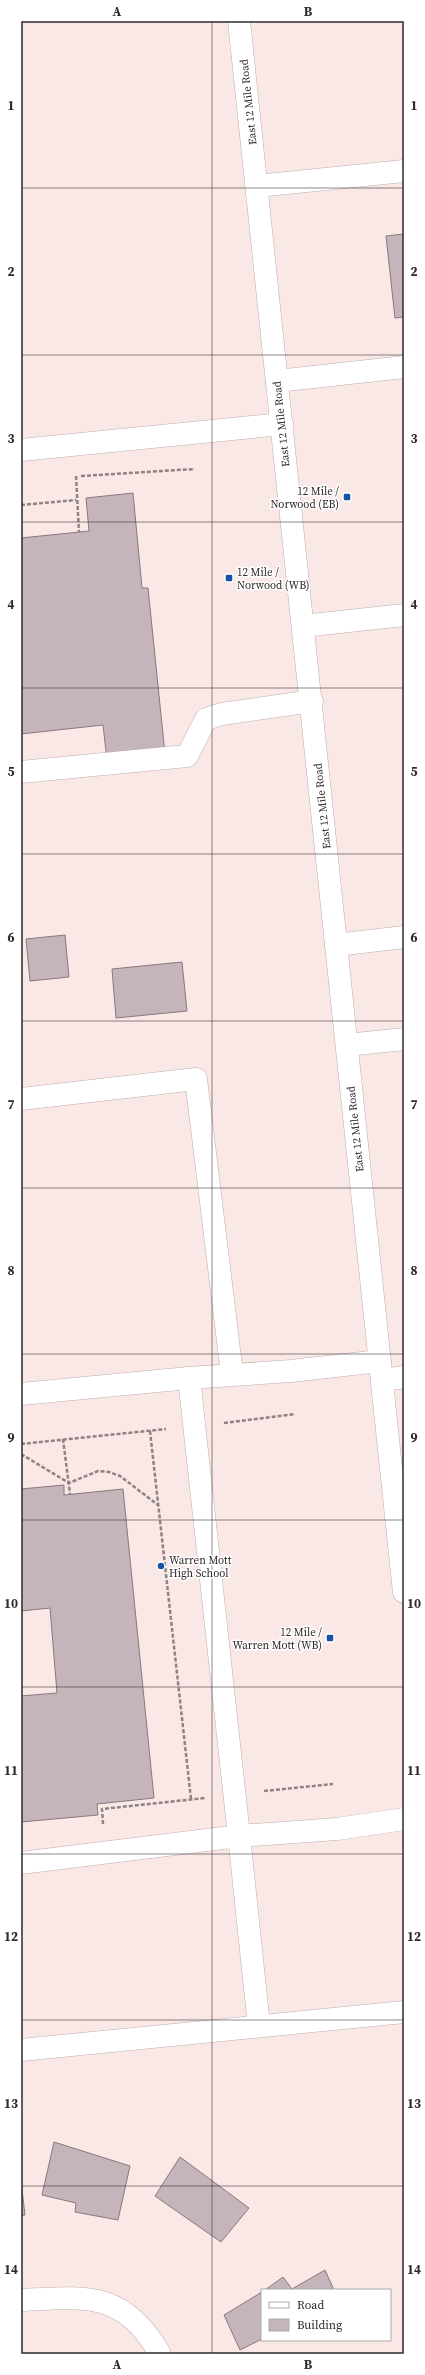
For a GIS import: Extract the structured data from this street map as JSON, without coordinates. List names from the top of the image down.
{
  "streets": {
    "main road": ["East 12 Mile Road"]
  },
  "places": {
    "transit": ["12 Mile / Norwood (EB)", "12 Mile / Norwood (WB)", "12 Mile / Warren Mott (WB)"],
    "other": ["Warren Mott High School"]
  },
  "legend": ["Road", "Building"],
  "grid": {
    "columns": ["A", "B"],
    "rows": [
      "1",
      "2",
      "3",
      "4",
      "5",
      "6",
      "7",
      "8",
      "9",
      "10",
      "11",
      "12",
      "13",
      "14"
    ]
  }
}
